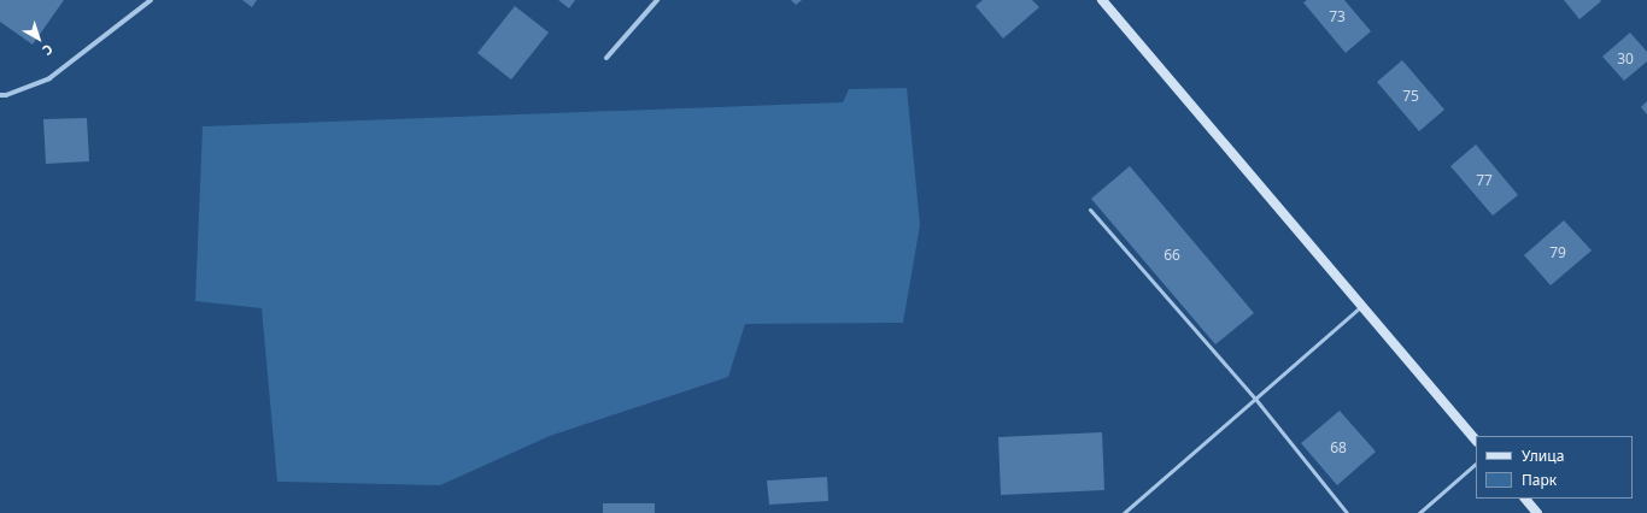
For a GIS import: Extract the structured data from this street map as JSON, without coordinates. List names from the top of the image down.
{
  "house_numbers": [
    "73",
    "30",
    "75",
    "77",
    "79",
    "66",
    "68"
  ],
  "legend": ["Улица", "Парк"],
  "north": "bottom right"
}
